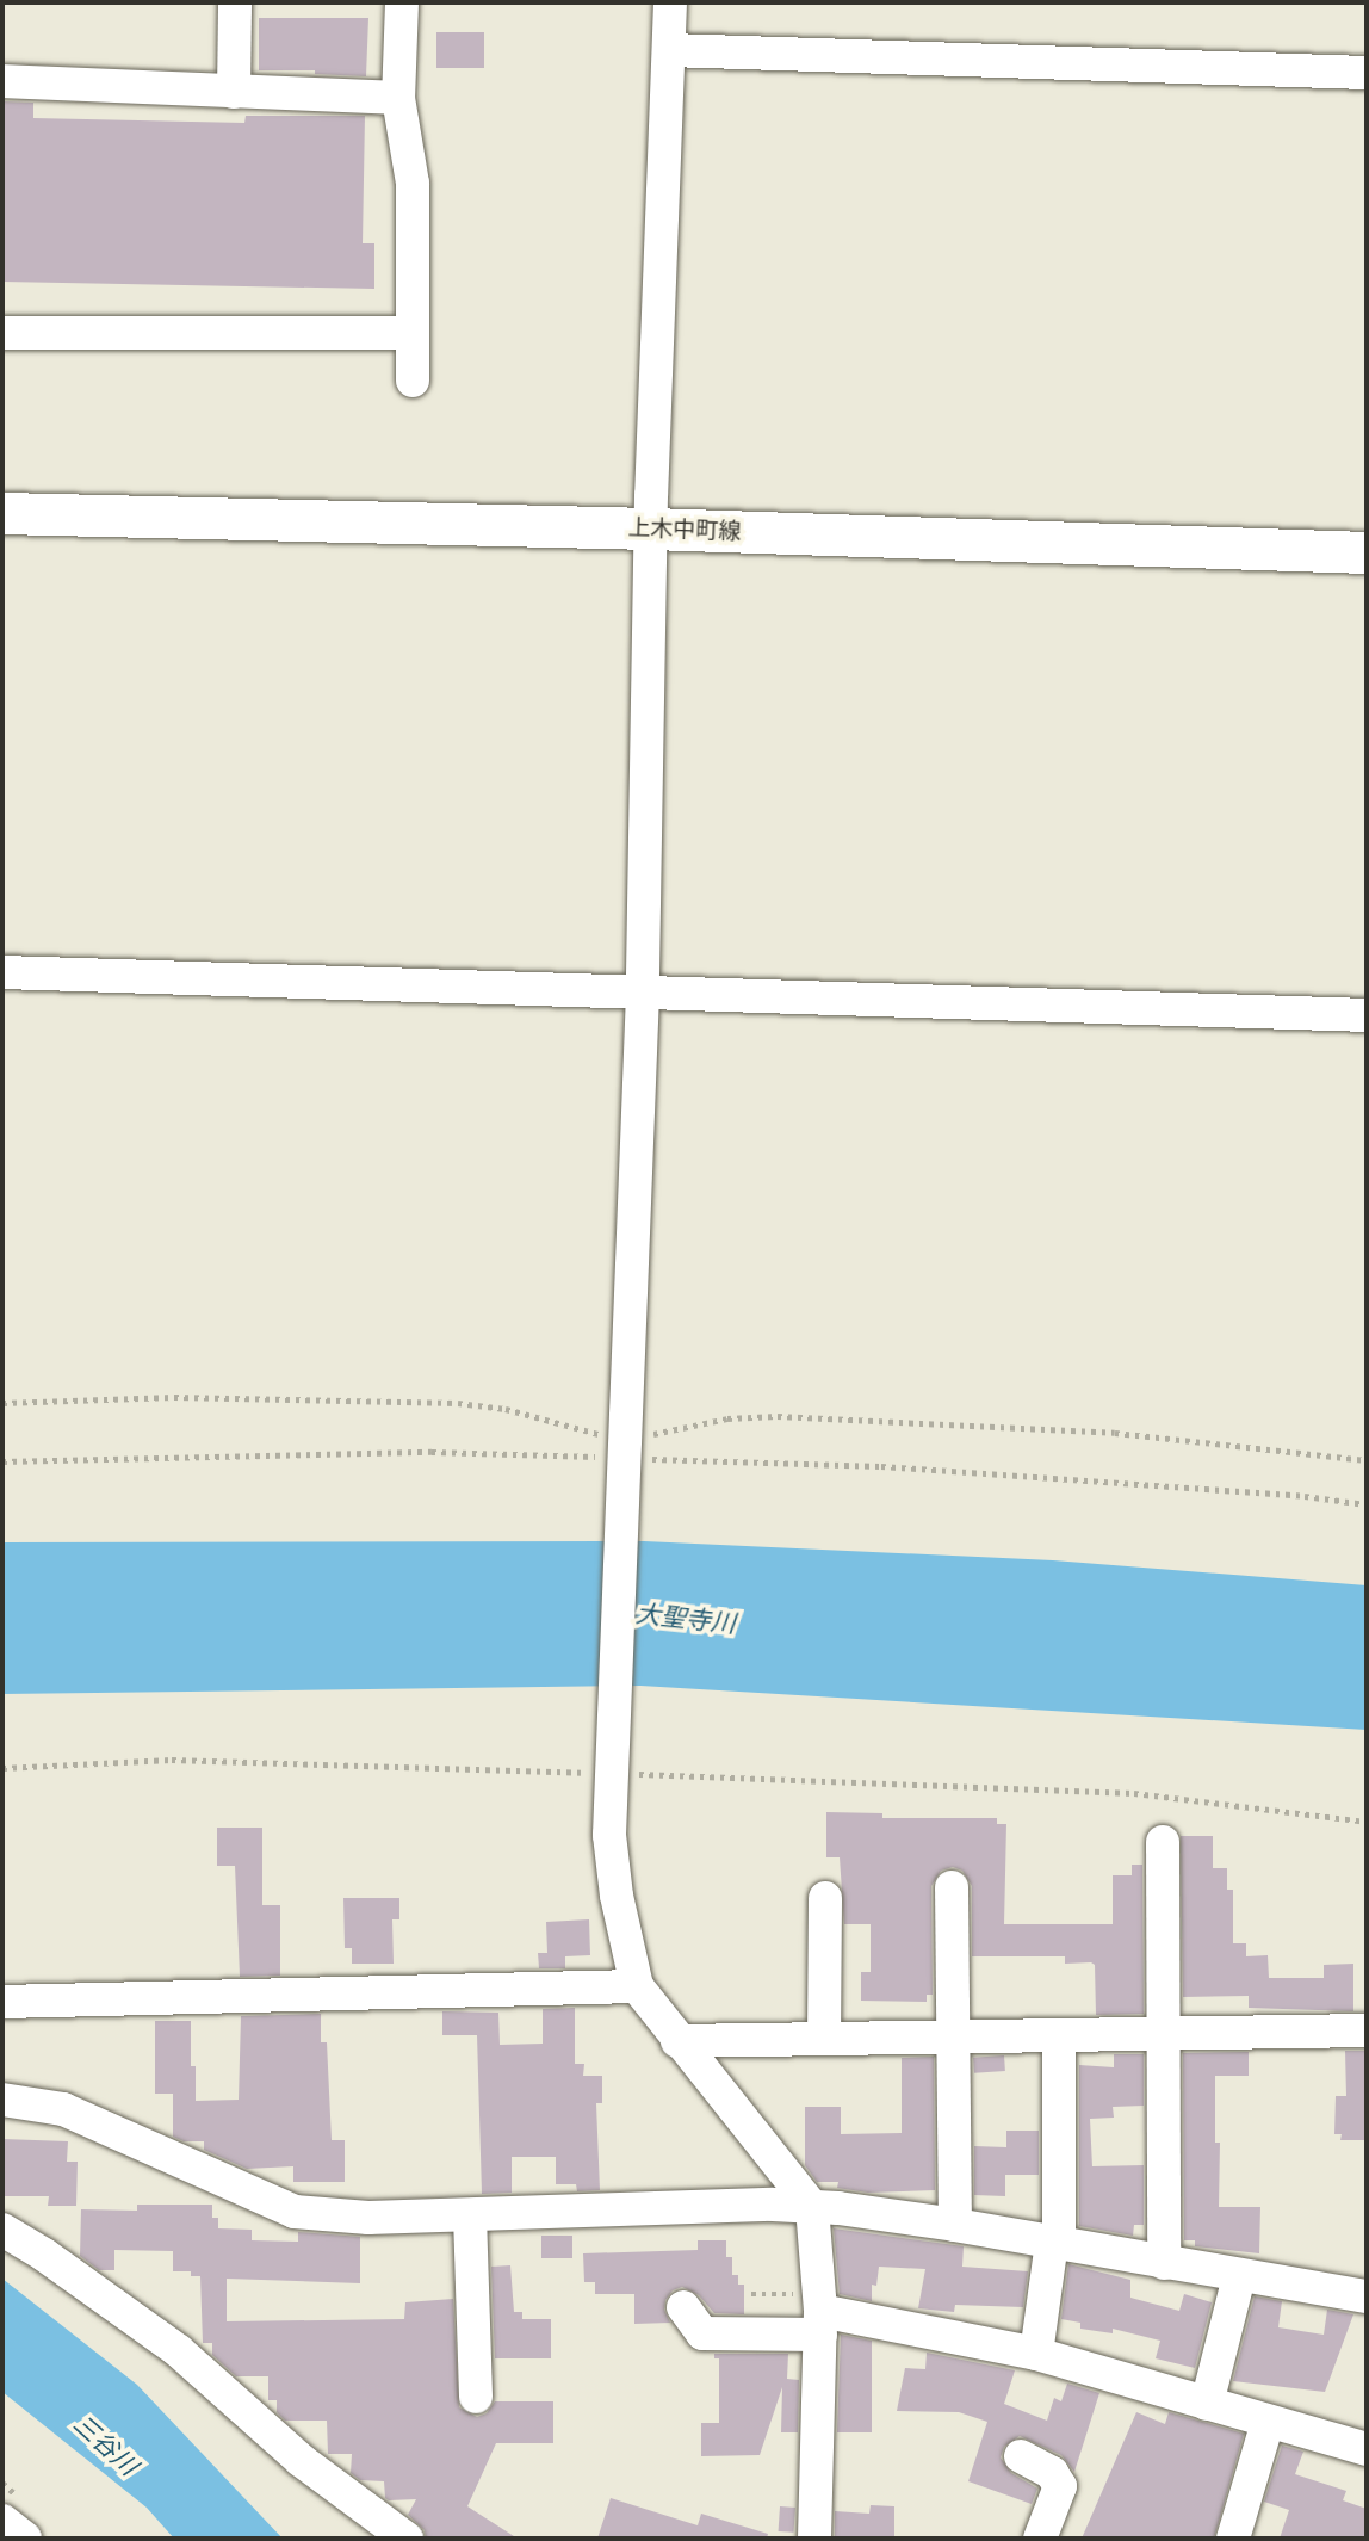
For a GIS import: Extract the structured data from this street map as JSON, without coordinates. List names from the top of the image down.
{
  "streets": {
    "main road": ["上木中町線"]
  },
  "water": ["大聖寺川", "三谷川"]
}
